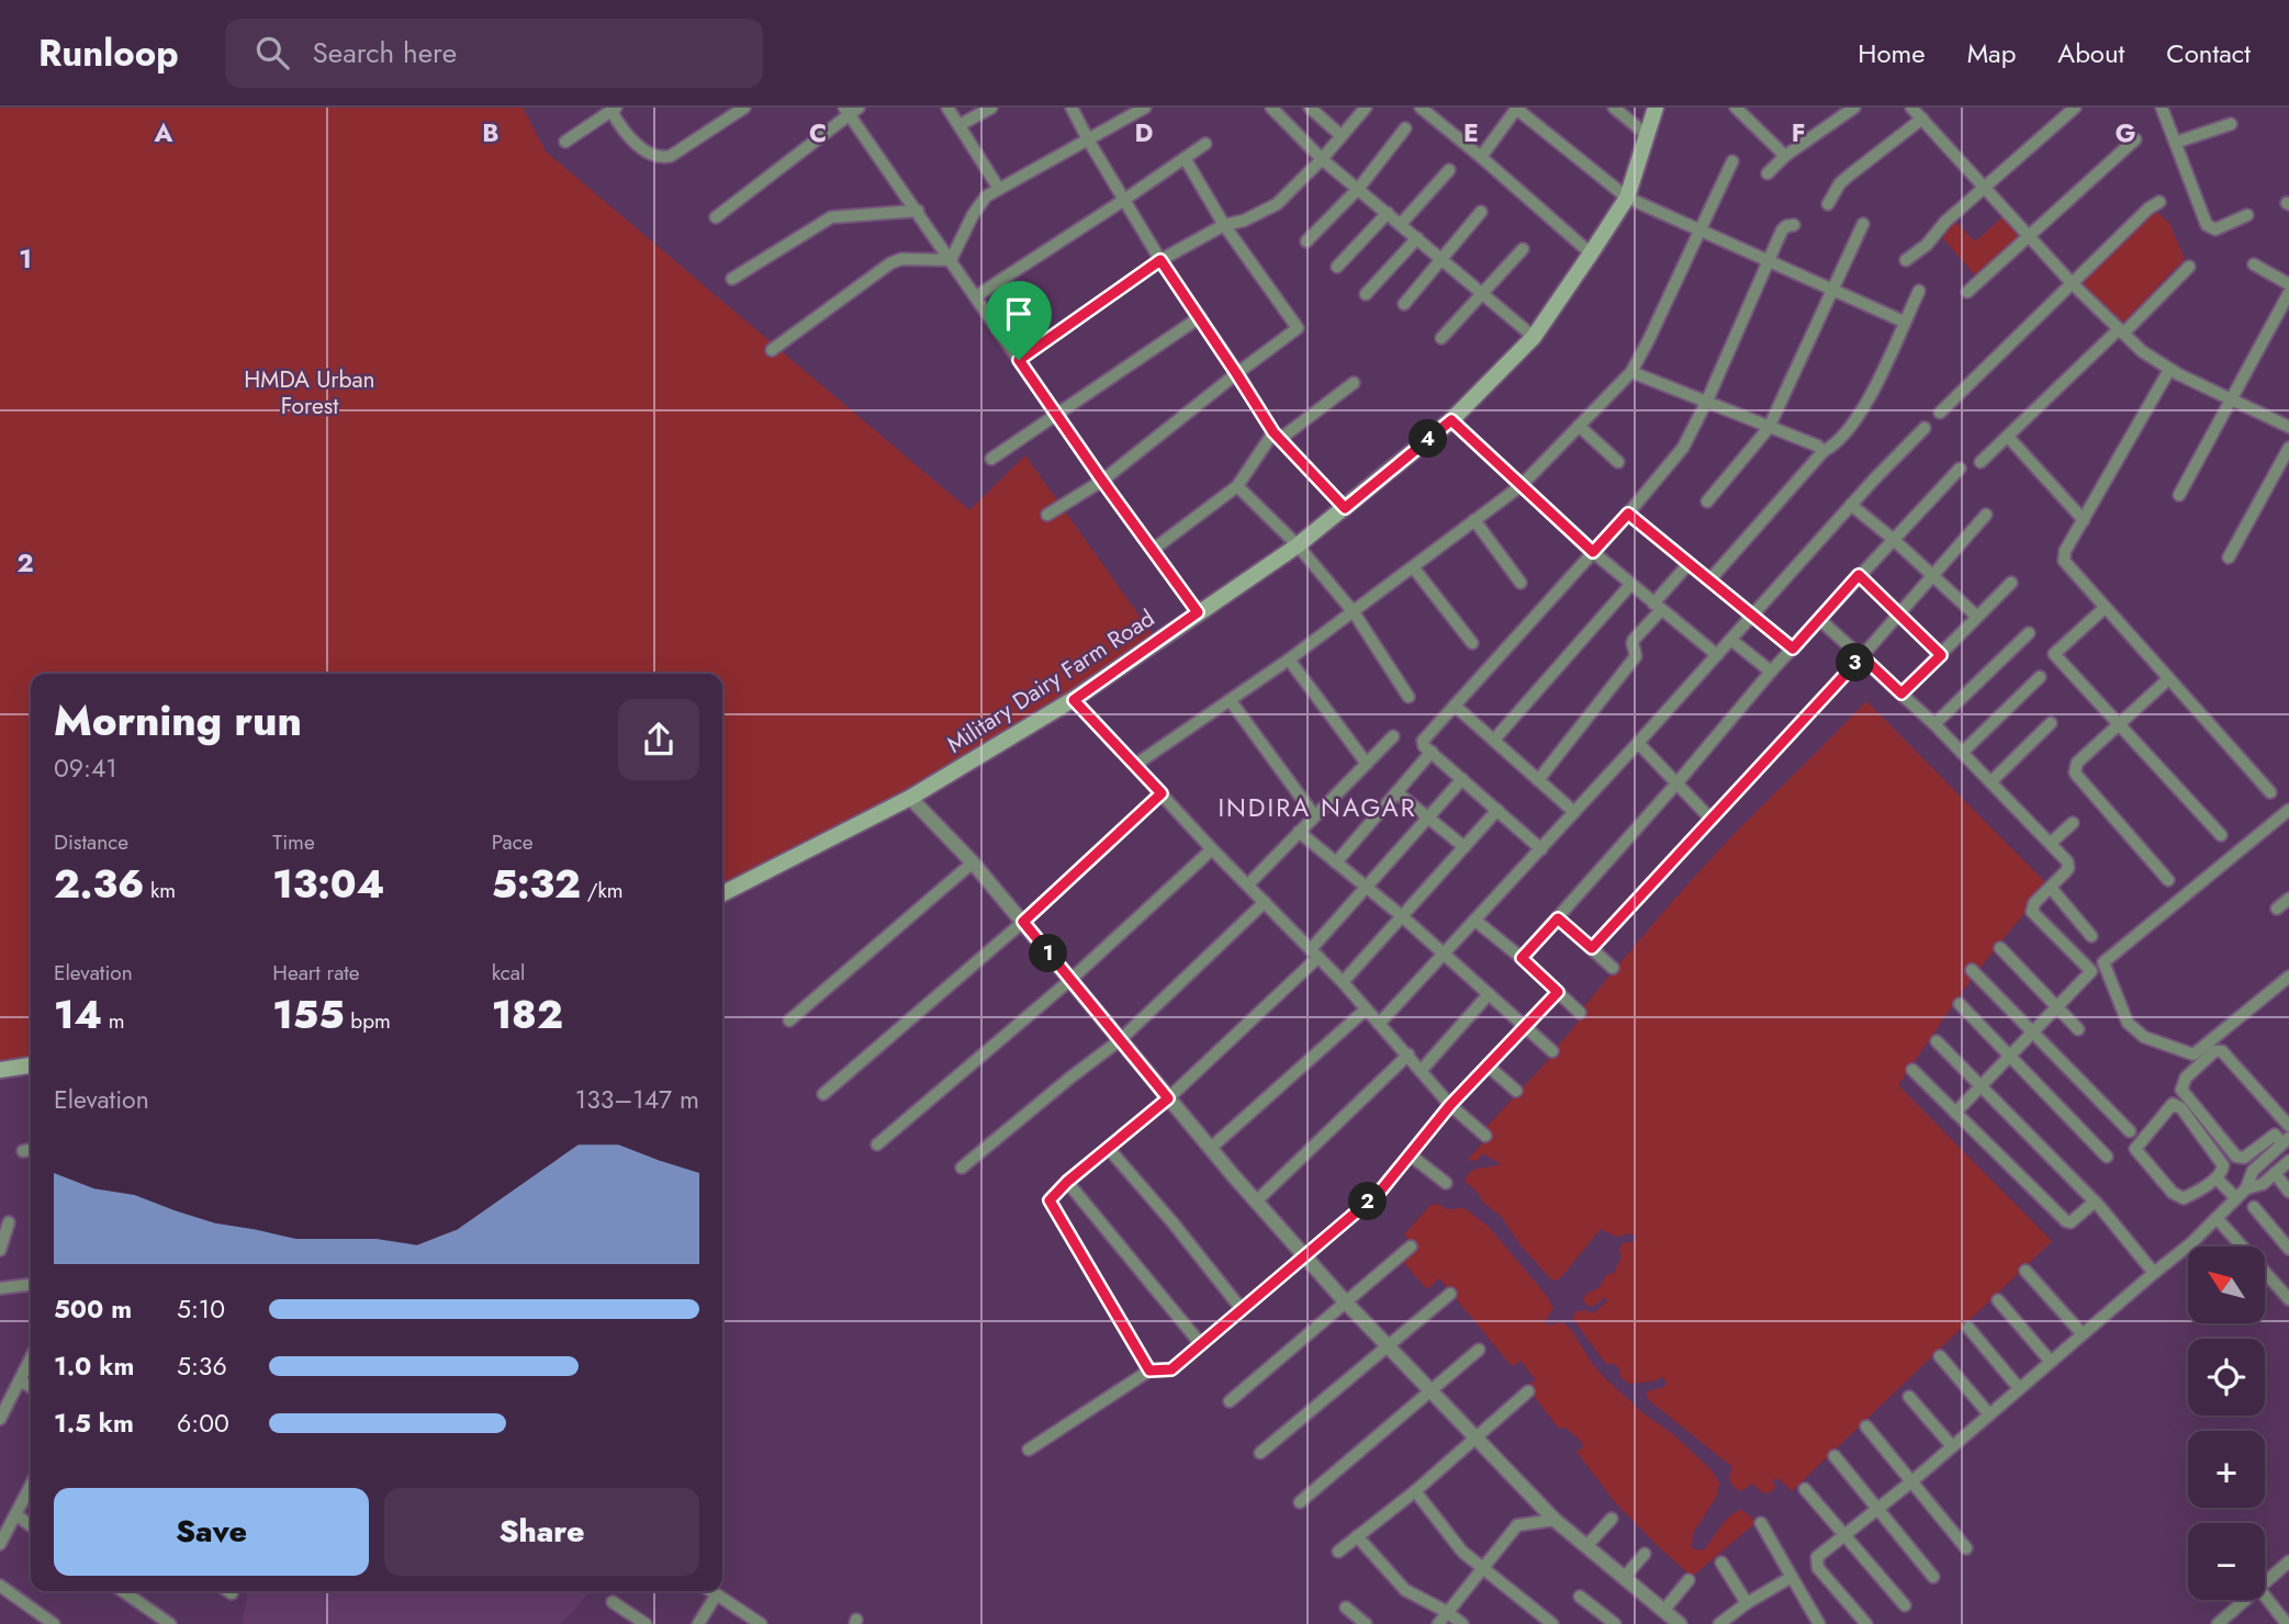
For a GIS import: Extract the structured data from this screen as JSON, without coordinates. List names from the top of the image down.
{
  "streets": {
    "main road": ["Military Dairy Farm Road"]
  },
  "districts": ["INDIRA NAGAR"],
  "parks": ["HMDA Urban Forest"],
  "north": "top left",
  "page": {
    "header": "Runloop",
    "search": "Search here",
    "nav": [
      "Home",
      "Map",
      "About",
      "Contact"
    ],
    "pins": [
      "4",
      "3",
      "1",
      "2"
    ],
    "heading": ["Morning run", "09:41"],
    "stats": [
      ["Distance", "2.36 km"],
      ["Time", "13:04"],
      ["Pace", "5:32 /km"],
      ["Elevation", "14 m"],
      ["Heart rate", "155 bpm"],
      ["kcal", "182"]
    ],
    "chart": ["Elevation", "133–147 m"],
    "map_buttons": ["+", "−"],
    "list": [
      {
        "name": "500 m",
        "note": "5:10"
      },
      {
        "name": "1.0 km",
        "note": "5:36"
      },
      {
        "name": "1.5 km",
        "note": "6:00"
      }
    ],
    "buttons": ["Save", "Share"]
  },
  "grid": {
    "columns": [
      "A",
      "B",
      "C",
      "D",
      "E",
      "F",
      "G"
    ],
    "rows": ["1", "2"]
  }
}
